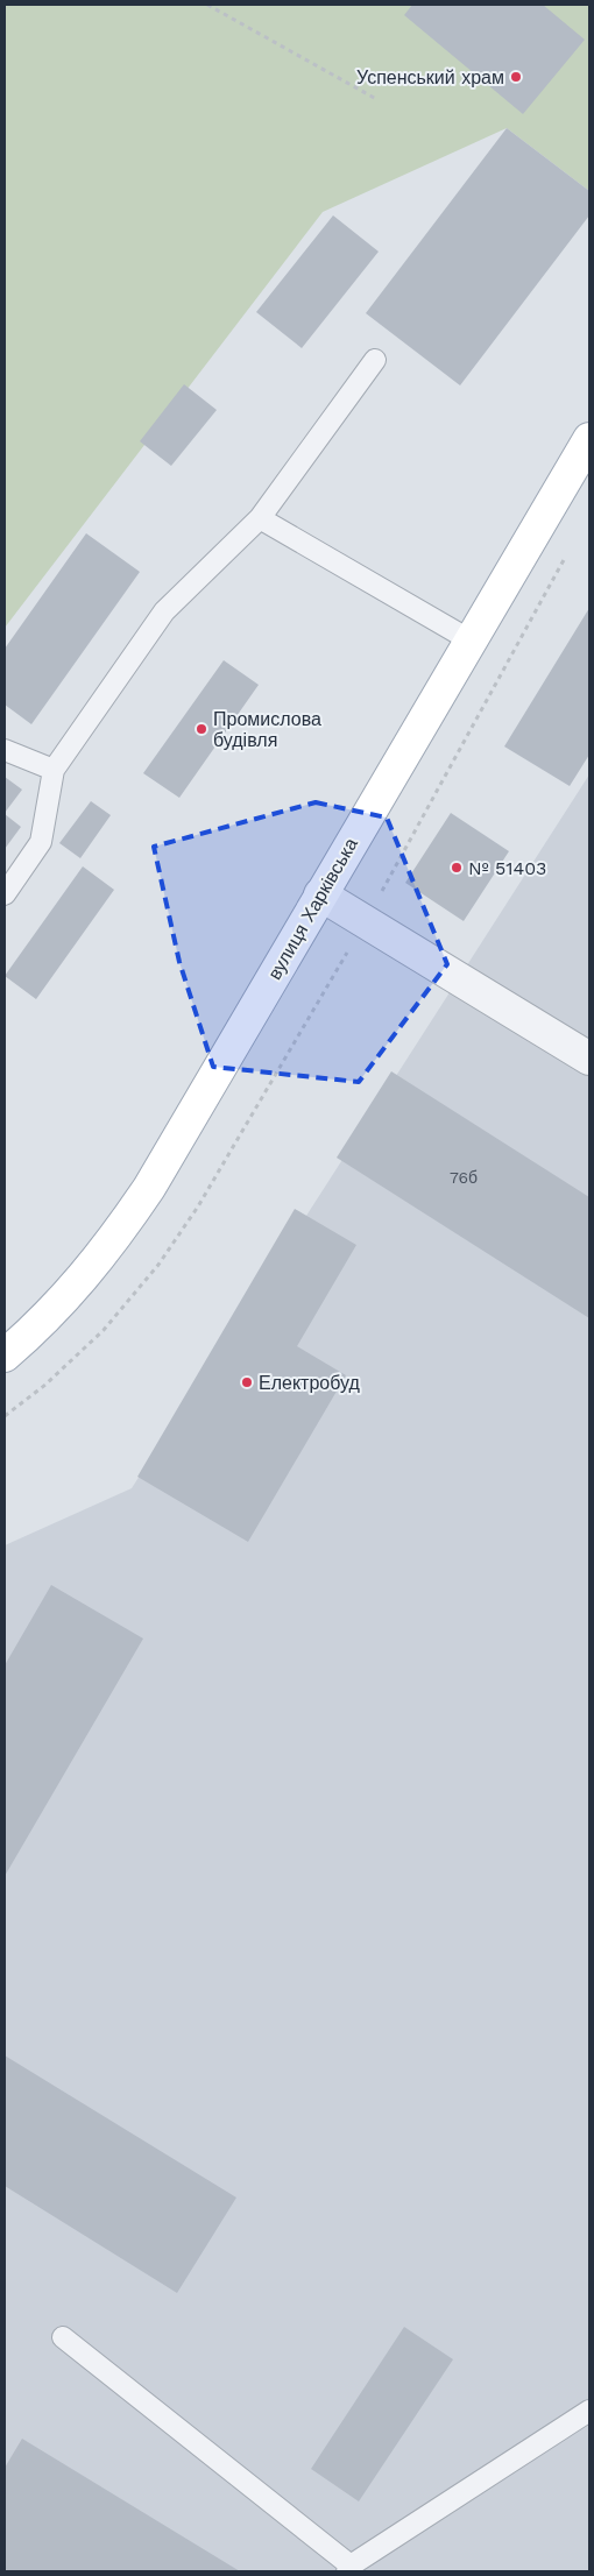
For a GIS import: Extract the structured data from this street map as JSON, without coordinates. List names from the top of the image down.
{
  "streets": {
    "main road": ["вулиця Харківська"]
  },
  "places": [
    "Успенський храм",
    "Промислова будівля",
    "№ 51403",
    "Електробуд"
  ],
  "house_numbers": ["76б"]
}
